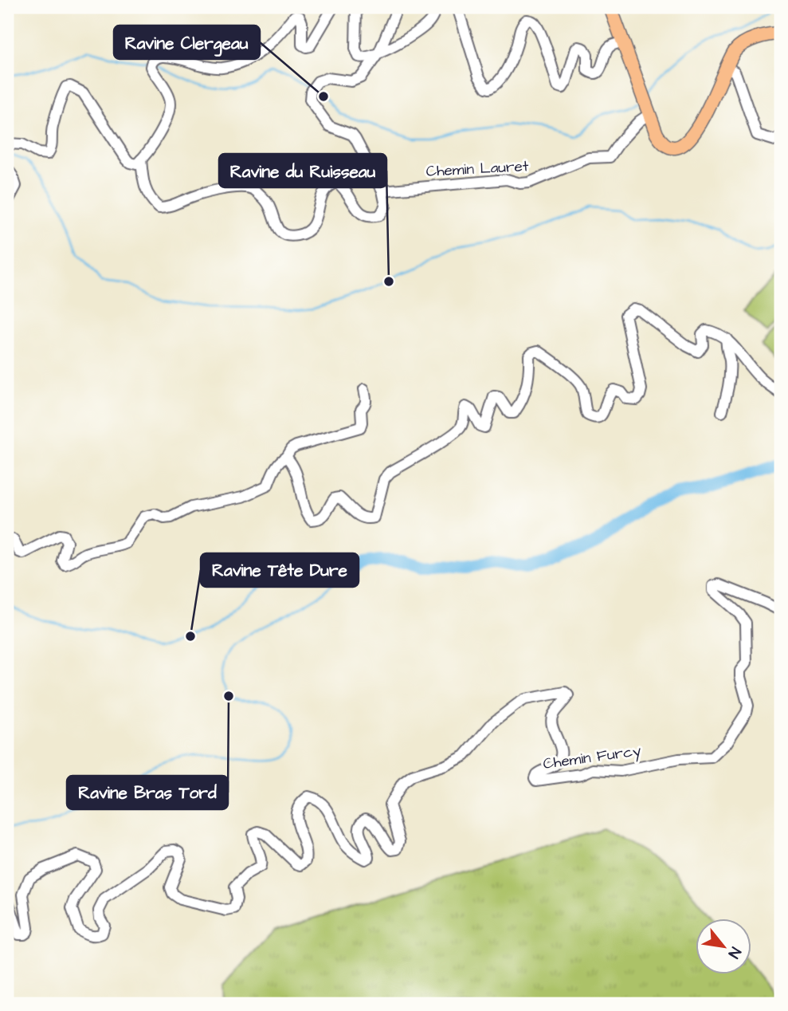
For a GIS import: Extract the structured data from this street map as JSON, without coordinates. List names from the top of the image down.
{
  "streets": {
    "street": ["Chemin Lauret", "Chemin Furcy"]
  },
  "places": [
    "Ravine Clergeau",
    "Ravine du Ruisseau",
    "Ravine Tête Dure",
    "Ravine Bras Tord"
  ],
  "north": "bottom right"
}
